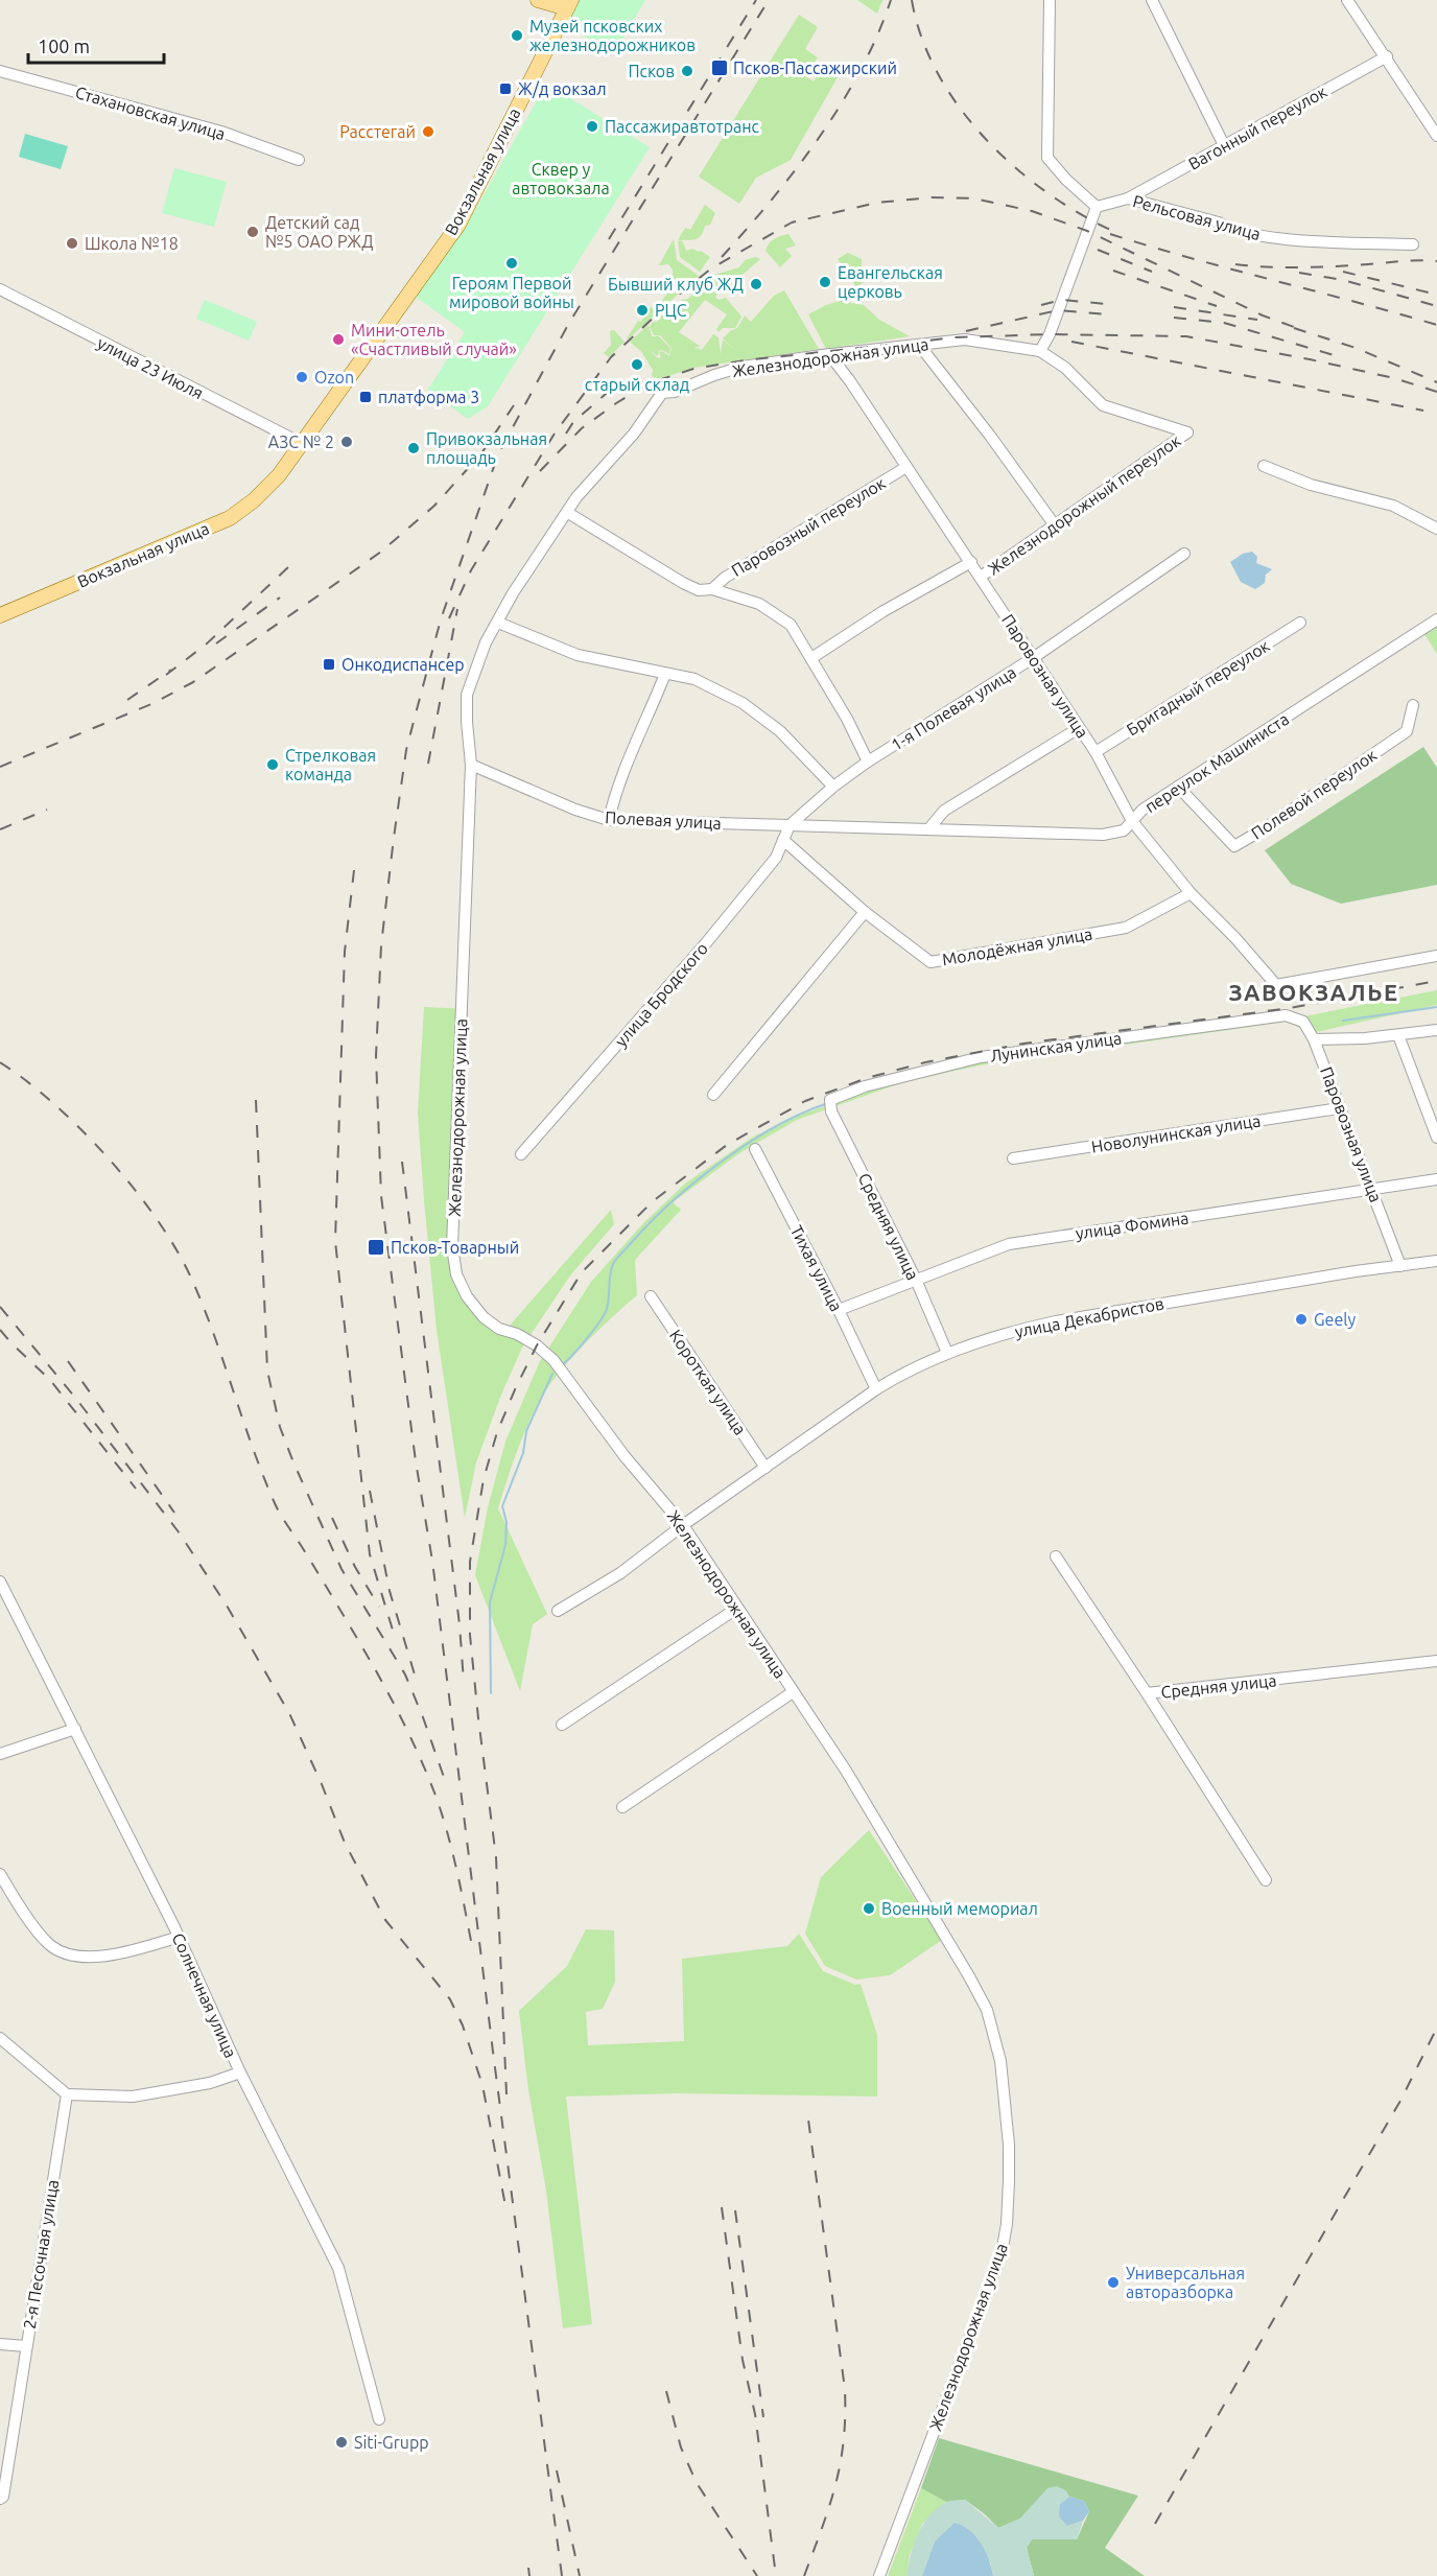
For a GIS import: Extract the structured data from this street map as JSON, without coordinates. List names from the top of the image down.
{
  "streets": {
    "main road": ["Вокзальная улица"],
    "street": [
      "Стахановская улица",
      "Вагонный переулок",
      "Рельсовая улица",
      "Железнодорожная улица",
      "улица 23 Июля",
      "Железнодорожный переулок",
      "Паровозный переулок",
      "Паровозная улица",
      "Бригадный переулок",
      "1-я Полевая улица",
      "переулок Машиниста",
      "Полевой переулок",
      "Полевая улица",
      "Молодёжная улица",
      "улица Бродского",
      "Лунинская улица",
      "Новолунинская улица",
      "улица Фомина",
      "Средняя улица",
      "Тихая улица",
      "улица Декабристов",
      "Короткая улица",
      "Солнечная улица",
      "2-я Песочная улица"
    ]
  },
  "crossings": [
    ["Вагонный переулок", "Рельсовая улица"],
    ["Вокзальная улица", "улица 23 Июля"],
    ["Железнодорожная улица", "Железнодорожный переулок"],
    ["Железнодорожная улица", "Паровозная улица"],
    ["Железнодорожная улица", "Полевая улица"],
    ["Железнодорожная улица", "улица Декабристов"],
    ["Железнодорожный переулок", "Паровозная улица"],
    ["Паровозный переулок", "Паровозная улица"],
    ["Паровозная улица", "Бригадный переулок"],
    ["Паровозная улица", "1-я Полевая улица"],
    ["Паровозная улица", "переулок Машиниста"],
    ["Паровозная улица", "Молодёжная улица"],
    ["Паровозная улица", "Лунинская улица"],
    ["Паровозная улица", "Новолунинская улица"],
    ["Паровозная улица", "улица Фомина"],
    ["Паровозная улица", "улица Декабристов"],
    ["1-я Полевая улица", "переулок Машиниста"],
    ["1-я Полевая улица", "Полевая улица"],
    ["1-я Полевая улица", "улица Бродского"],
    ["переулок Машиниста", "Полевой переулок"],
    ["переулок Машиниста", "Полевая улица"],
    ["переулок Машиниста", "улица Бродского"],
    ["Полевая улица", "улица Бродского"],
    ["Молодёжная улица", "улица Бродского"],
    ["Лунинская улица", "Средняя улица"],
    ["улица Фомина", "Средняя улица"],
    ["улица Фомина", "Тихая улица"],
    ["Средняя улица", "улица Декабристов"],
    ["Тихая улица", "улица Декабристов"],
    ["улица Декабристов", "Короткая улица"]
  ],
  "districts": ["ЗАВОКЗАЛЬЕ"],
  "parks": ["Сквер у автовокзала"],
  "places": {
    "other": [
      "Музей псковских железнодорожников",
      "Псков",
      "Пассажиравтотранс",
      "Расстегай",
      "Детский сад №5 ОАО РЖД",
      "Школа №18",
      "Героям Первой мировой войны",
      "Евангельская церковь",
      "Бывший клуб ЖД",
      "РЦС",
      "Мини-отель «Счастливый случай»",
      "старый склад",
      "Ozon",
      "АЗС № 2",
      "Привокзальная площадь",
      "Стрелковая команда",
      "Geely",
      "Военный мемориал",
      "Универсальная авторазборка",
      "Siti-Grupp"
    ],
    "transit": [
      "Псков-Пассажирский",
      "Ж/д вокзал",
      "платформа 3",
      "Онкодиспансер",
      "Псков-Товарный"
    ]
  },
  "scale_bar": "100 m"
}
